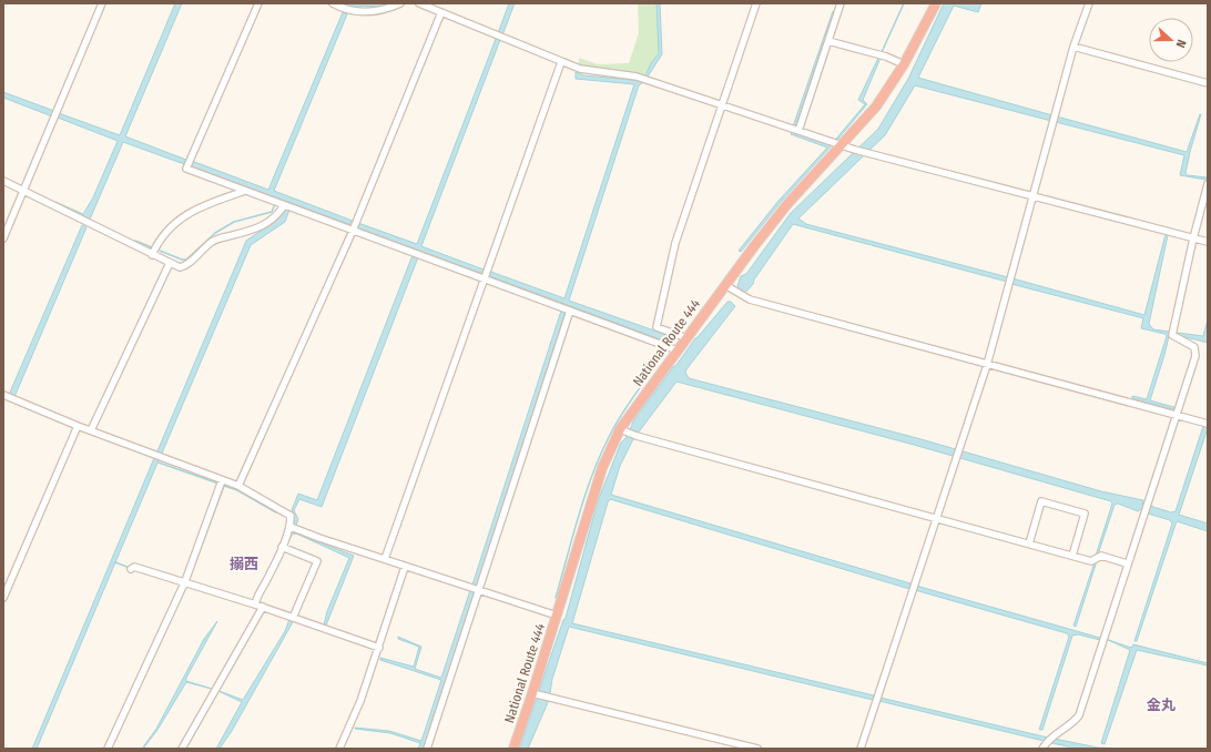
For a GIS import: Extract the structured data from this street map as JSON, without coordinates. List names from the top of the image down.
{
  "streets": {
    "highway": ["National Route 444"]
  },
  "districts": ["搦西", "金丸"],
  "north": "right"
}
